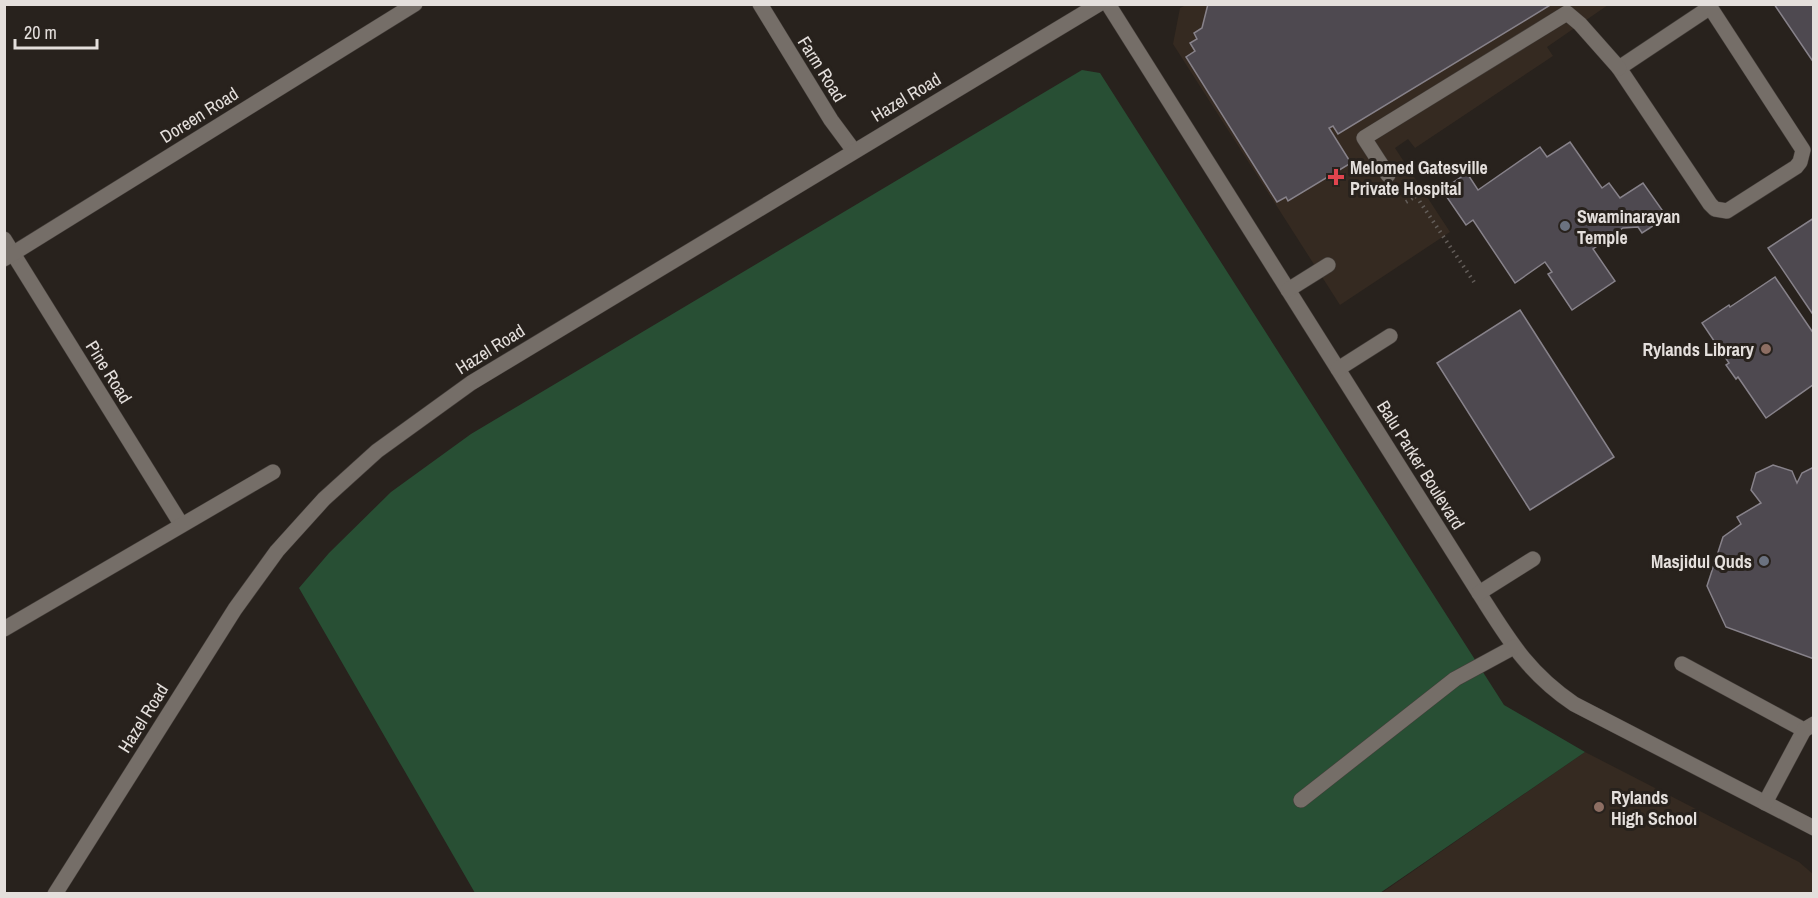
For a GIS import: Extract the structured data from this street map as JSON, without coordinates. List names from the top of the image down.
{
  "streets": {
    "street": [
      "Farm Road",
      "Hazel Road",
      "Doreen Road",
      "Pine Road",
      "Balu Parker Boulevard"
    ]
  },
  "crossings": [
    ["Farm Road", "Hazel Road"],
    ["Doreen Road", "Pine Road"]
  ],
  "places": {
    "health": ["Melomed Gatesville Private Hospital"],
    "other": [
      "Swaminarayan Temple",
      "Rylands Library",
      "Masjidul Quds",
      "Rylands High School"
    ]
  },
  "scale_bar": "20 m"
}
